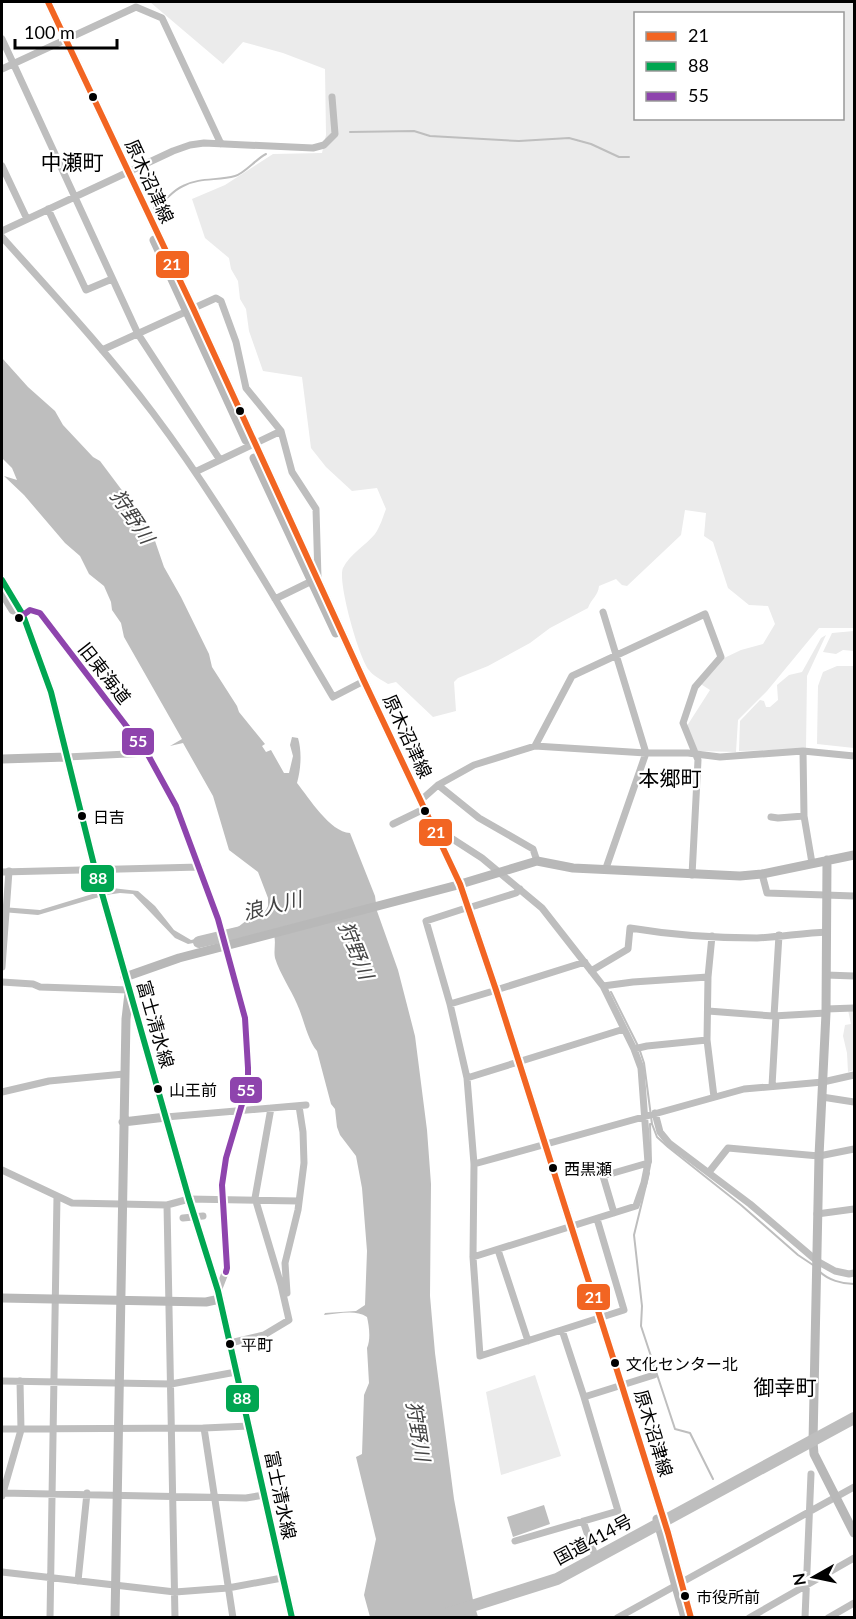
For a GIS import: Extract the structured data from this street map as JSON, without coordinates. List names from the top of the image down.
{
  "streets": {
    "highway": ["国道414号"],
    "main road": ["原木沼津線", "富士清水線"],
    "street": ["旧東海道"]
  },
  "crossings": [
    ["原木沼津線", "国道414号"],
    ["旧東海道", "富士清水線"]
  ],
  "districts": ["中瀬町", "本郷町", "御幸町"],
  "water": ["狩野川", "浪人川"],
  "places": [
    "日吉",
    "山王前",
    "西黒瀬",
    "平町",
    "文化センター北",
    "市役所前"
  ],
  "lines": ["transit line 21", "transit line 88", "transit line 55"],
  "legend": ["21", "88", "55"],
  "scale_bar": "100 m",
  "north": "left"
}
